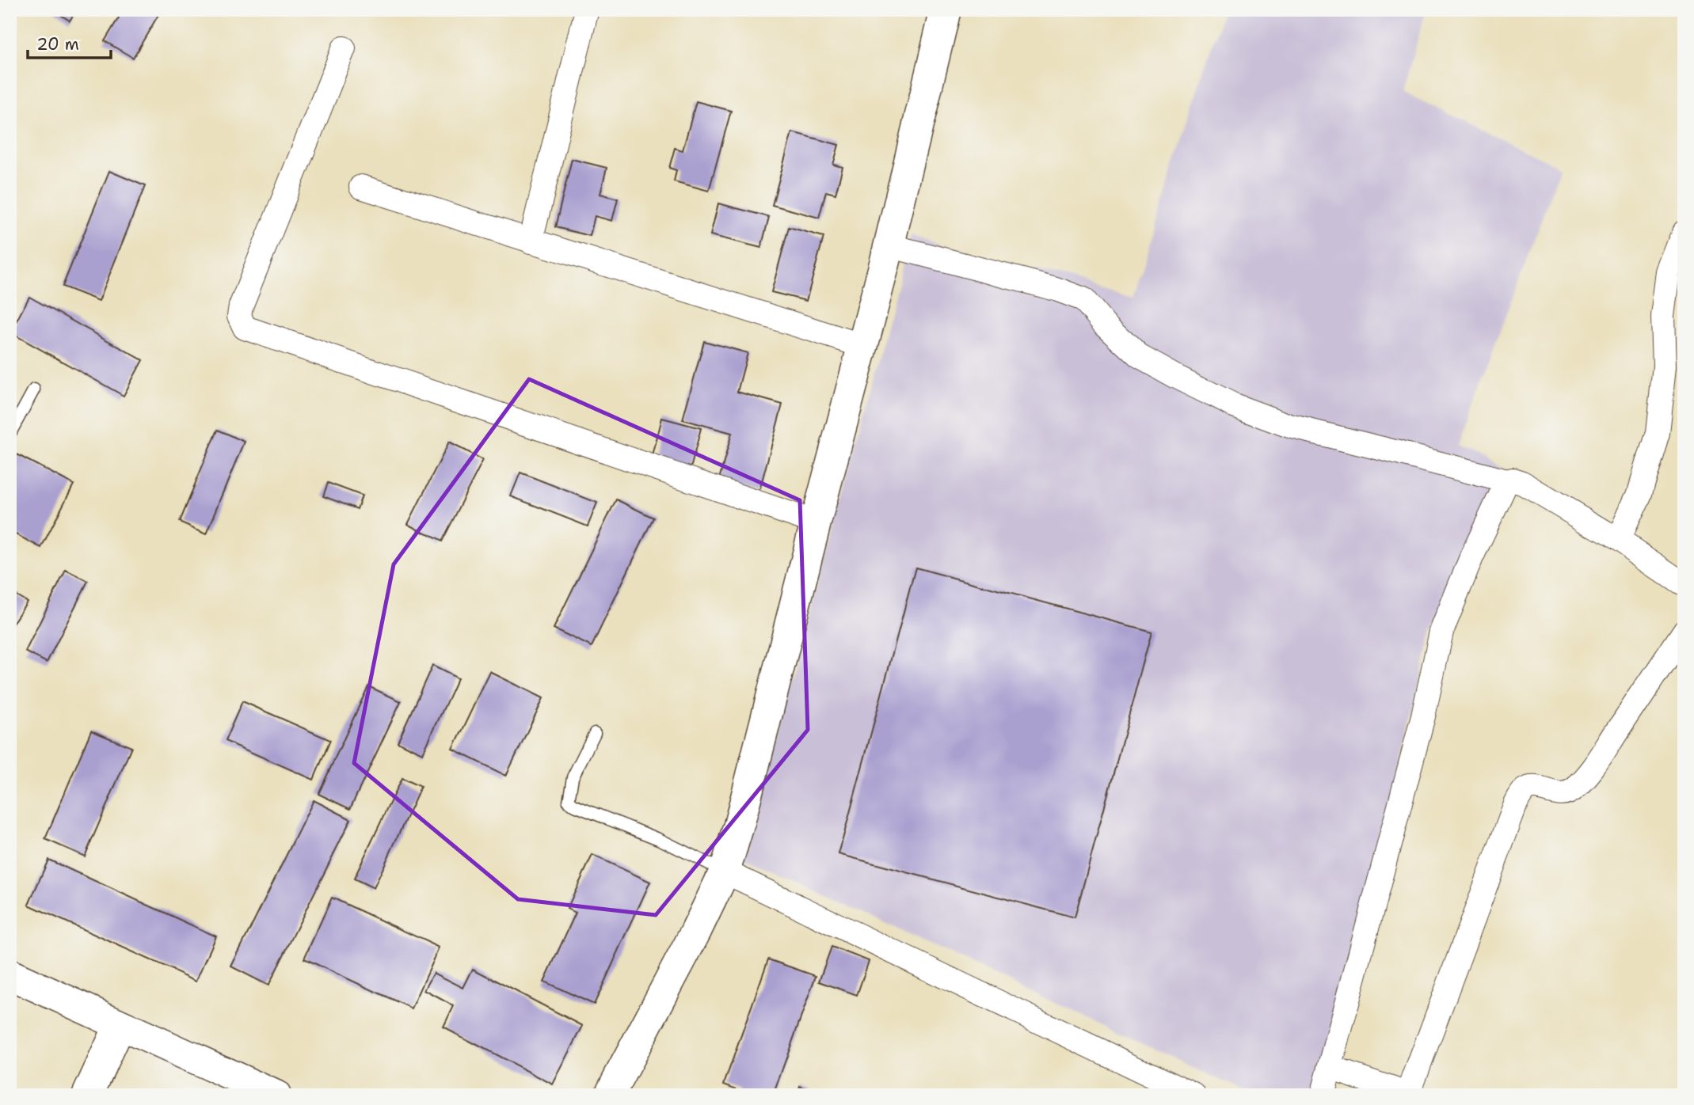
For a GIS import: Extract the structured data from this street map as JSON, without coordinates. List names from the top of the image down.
{
  "scale_bar": "20 m"
}
